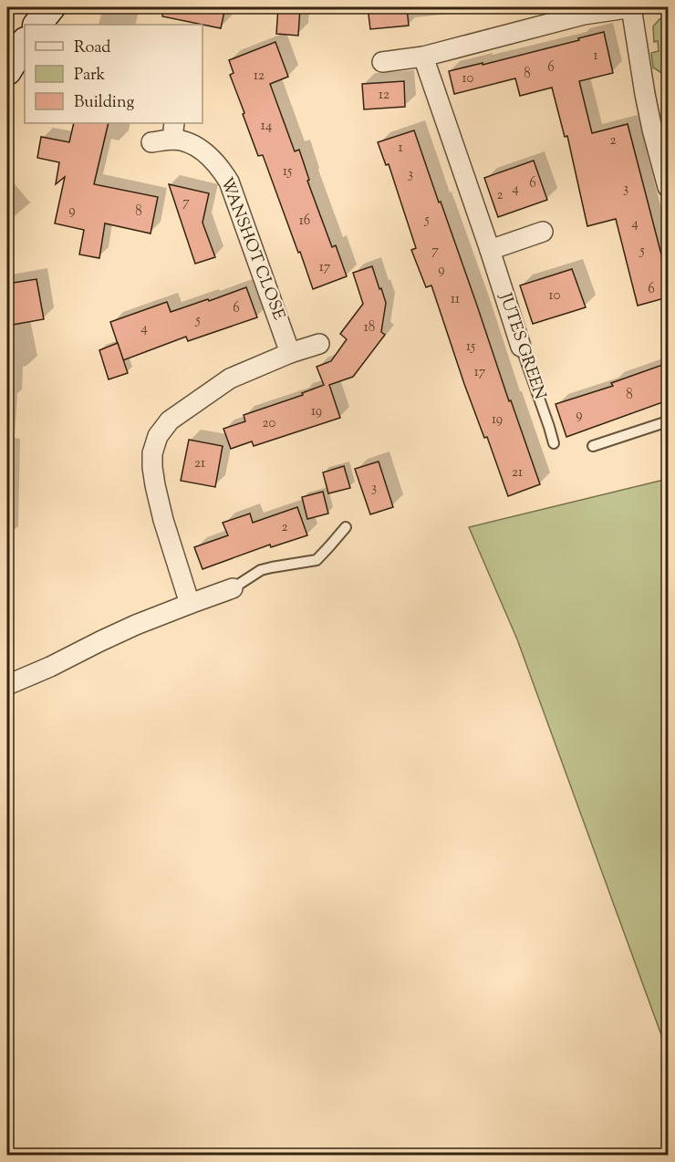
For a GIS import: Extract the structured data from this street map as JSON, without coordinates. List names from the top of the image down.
{
  "streets": {
    "street": ["WANSHOT CLOSE", "JUTES GREEN"]
  },
  "house_numbers": [
    "1",
    "6",
    "8",
    "12",
    "10",
    "12",
    "14",
    "2",
    "1",
    "15",
    "3",
    "6",
    "4",
    "3",
    "2",
    "7",
    "9",
    "8",
    "5",
    "16",
    "4",
    "7",
    "5",
    "17",
    "9",
    "6",
    "10",
    "11",
    "6",
    "5",
    "18",
    "4",
    "15",
    "17",
    "8",
    "19",
    "9",
    "19",
    "20",
    "21",
    "21",
    "3",
    "2"
  ],
  "legend": ["Road", "Park", "Building"]
}
